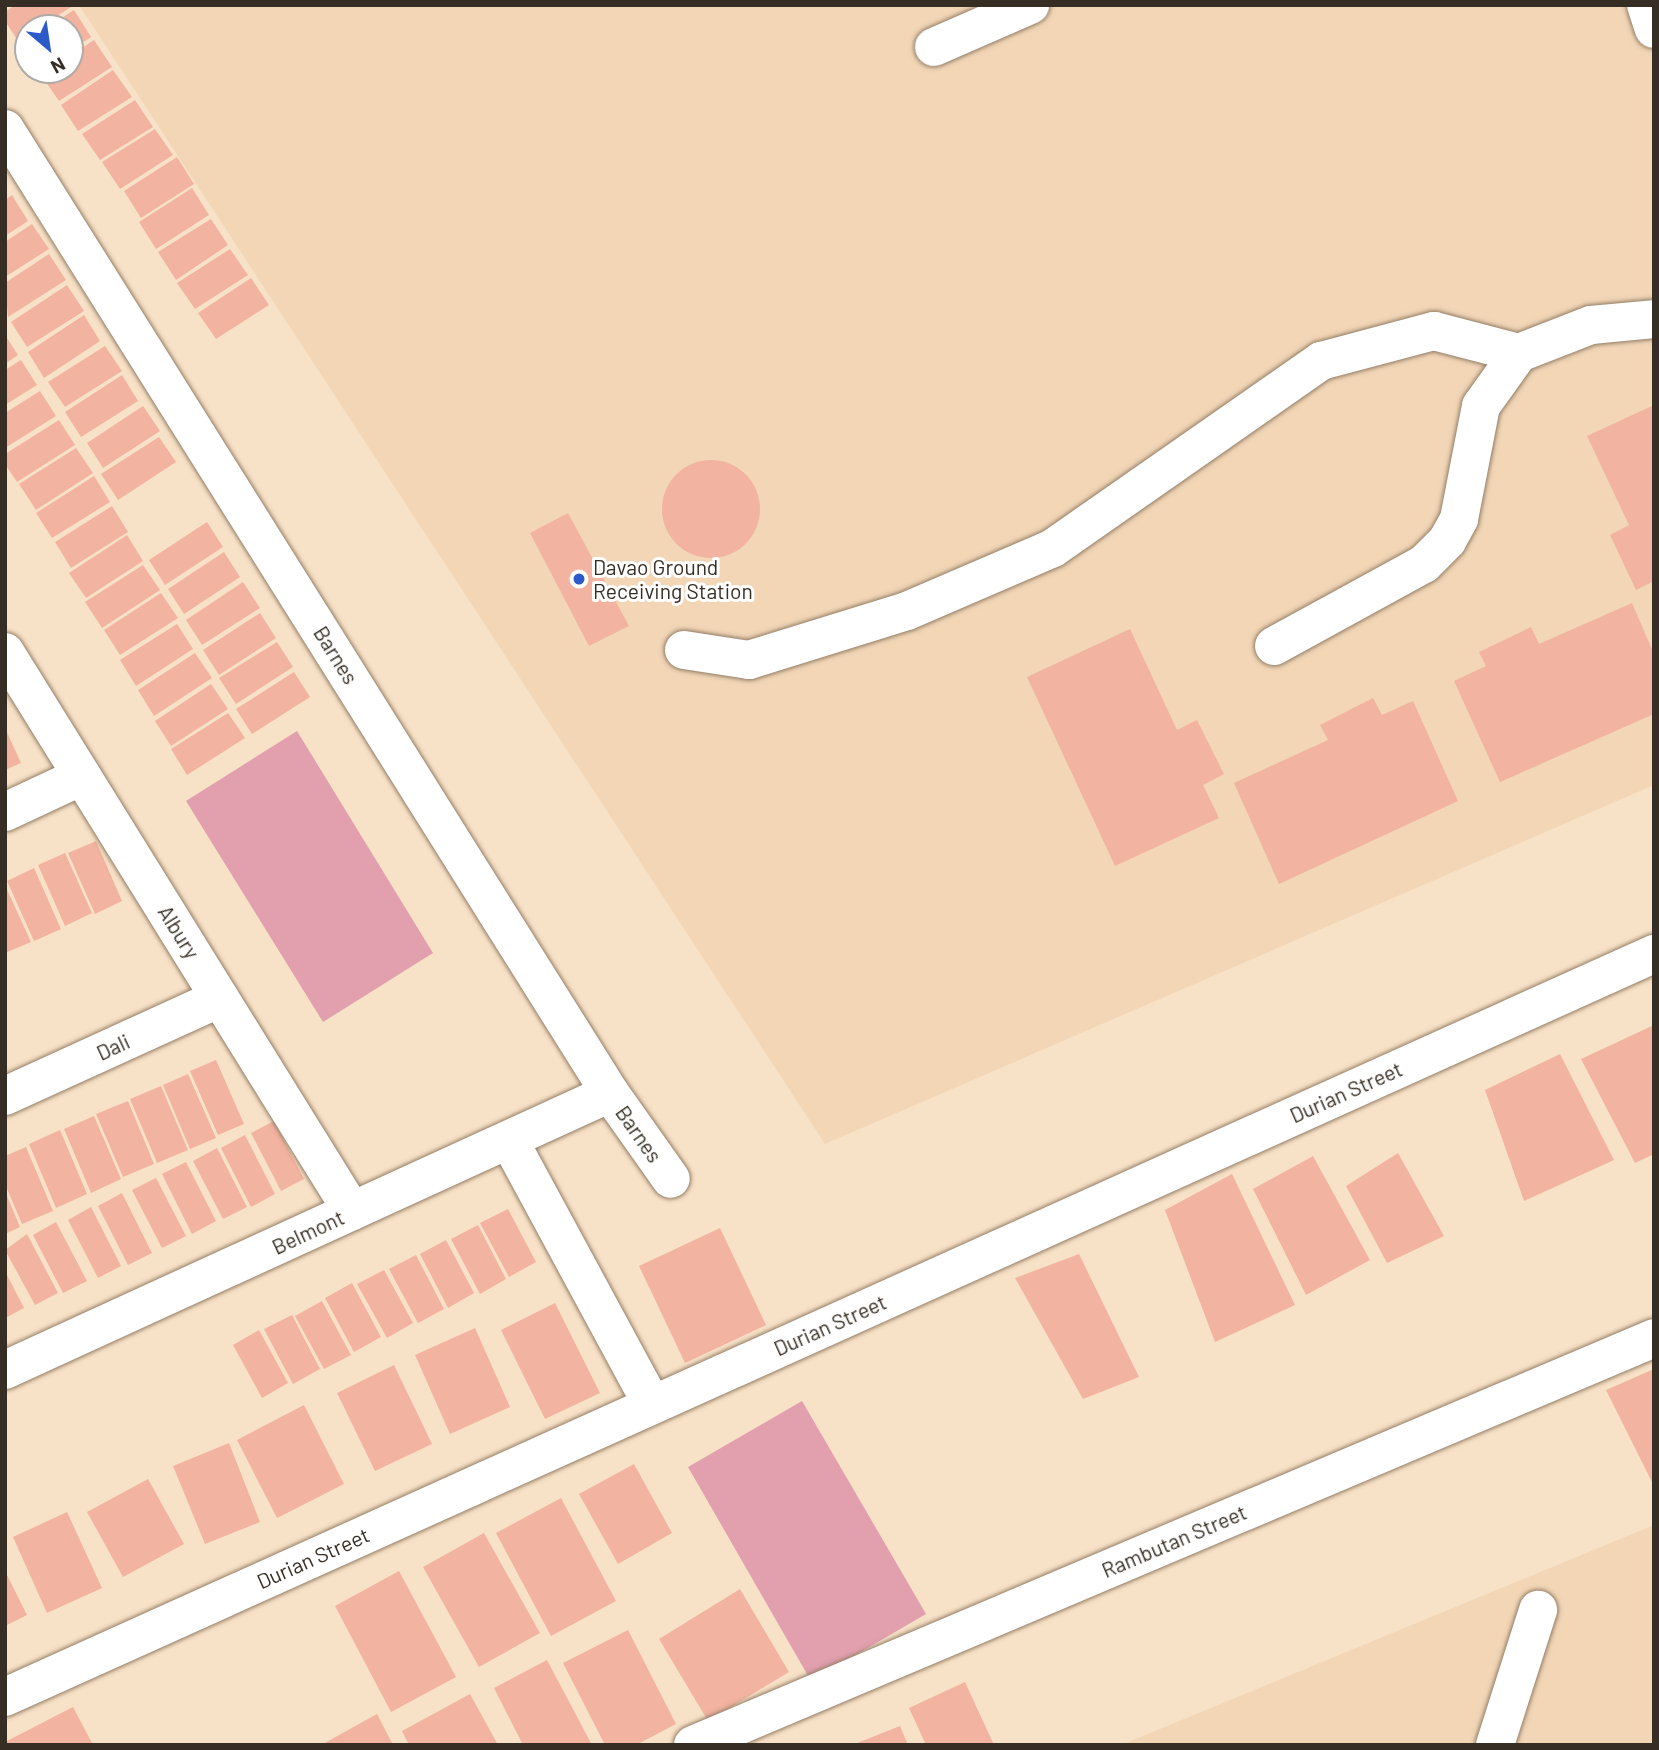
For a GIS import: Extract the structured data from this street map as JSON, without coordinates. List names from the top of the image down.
{
  "streets": {
    "street": [
      "Barnes",
      "Albury",
      "Dali",
      "Durian Street",
      "Belmont",
      "Rambutan Street"
    ]
  },
  "crossings": [
    ["Barnes", "Belmont"],
    ["Albury", "Dali"],
    ["Albury", "Belmont"]
  ],
  "places": ["Davao Ground Receiving Station"],
  "north": "bottom right"
}
